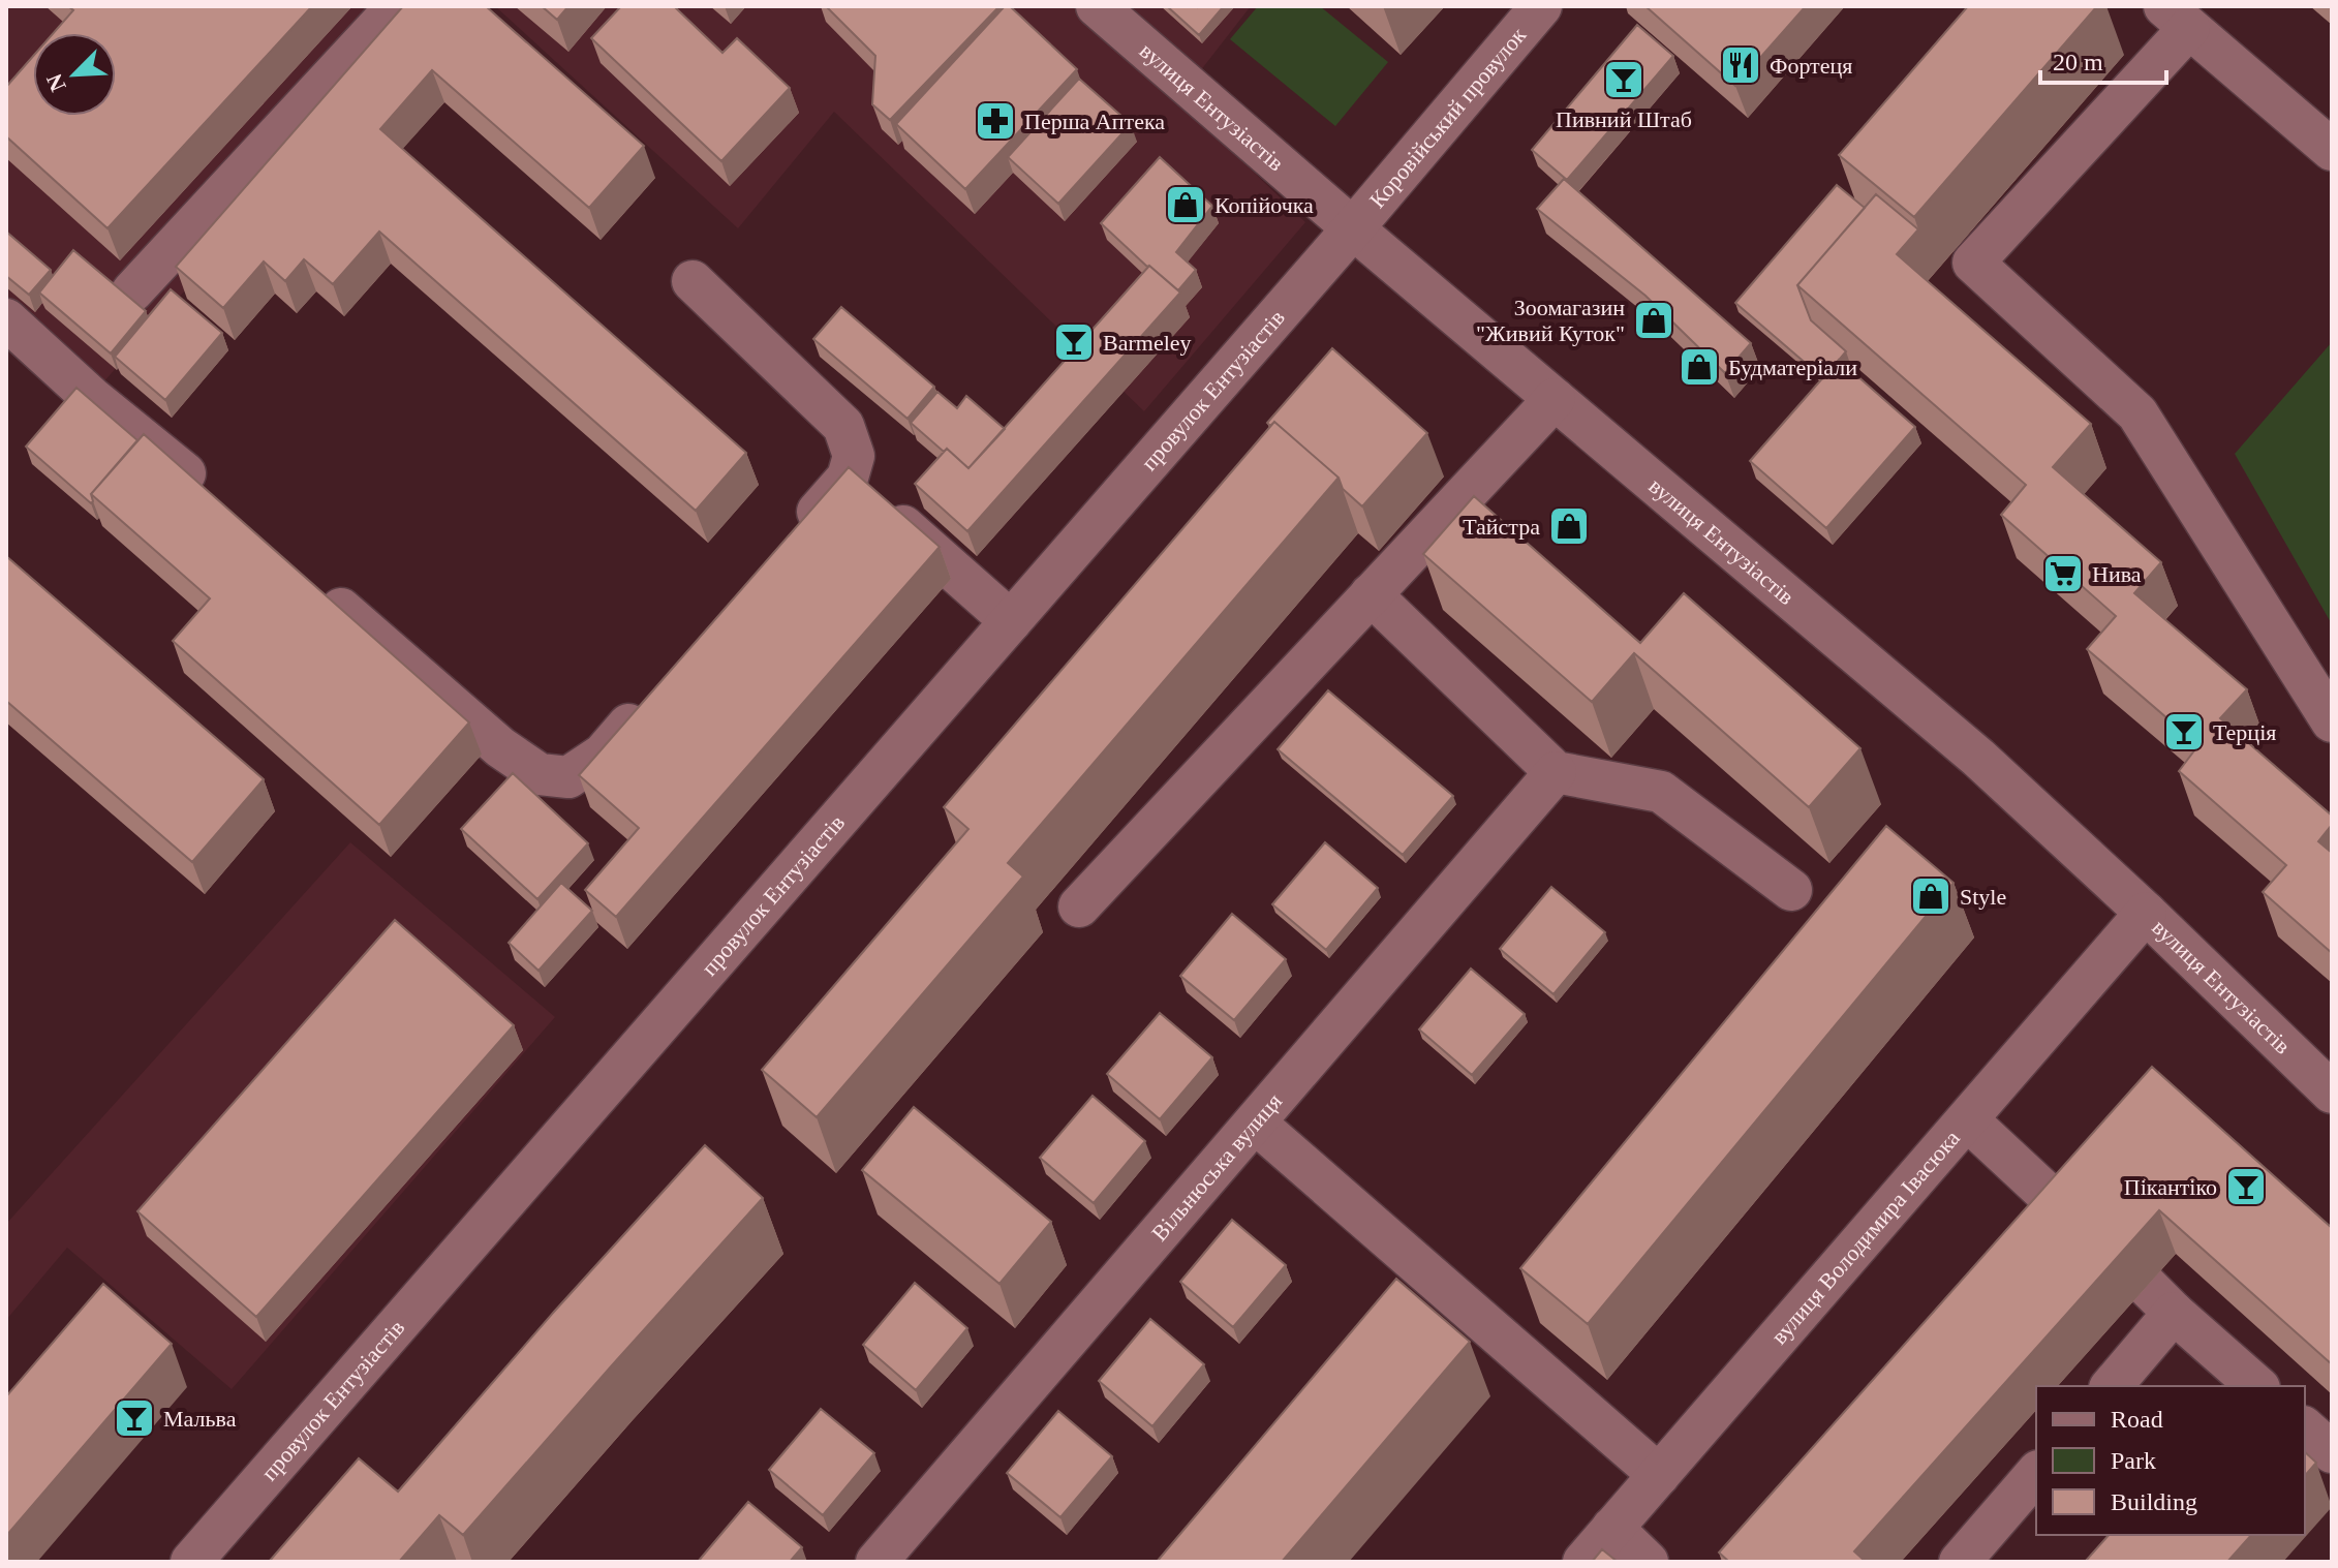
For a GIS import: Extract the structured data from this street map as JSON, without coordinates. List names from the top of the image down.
{
  "streets": {
    "street": [
      "вулиця Ентузіастів",
      "Коровійський провулок",
      "провулок Ентузіастів",
      "Вільнюська вулиця",
      "вулиця Володимира Івасюка"
    ]
  },
  "crossings": [
    ["вулиця Ентузіастів", "Коровійський провулок"],
    ["вулиця Ентузіастів", "провулок Ентузіастів"],
    ["вулиця Ентузіастів", "вулиця Володимира Івасюка"],
    ["Коровійський провулок", "провулок Ентузіастів"]
  ],
  "places": {
    "restaurant": ["Фортеця"],
    "bar": [
      "Пивний Штаб",
      "Barmeley",
      "Терція",
      "Пікантіко",
      "Мальва"
    ],
    "pharmacy": ["Перша Аптека"],
    "shop": [
      "Копійочка",
      "Зоомагазин \"Живий Куток\"",
      "Будматеріали",
      "Тайстра",
      "Style"
    ],
    "supermarket": ["Нива"]
  },
  "legend": ["Road", "Park", "Building"],
  "scale_bar": "20 m",
  "north": "bottom left"
}
